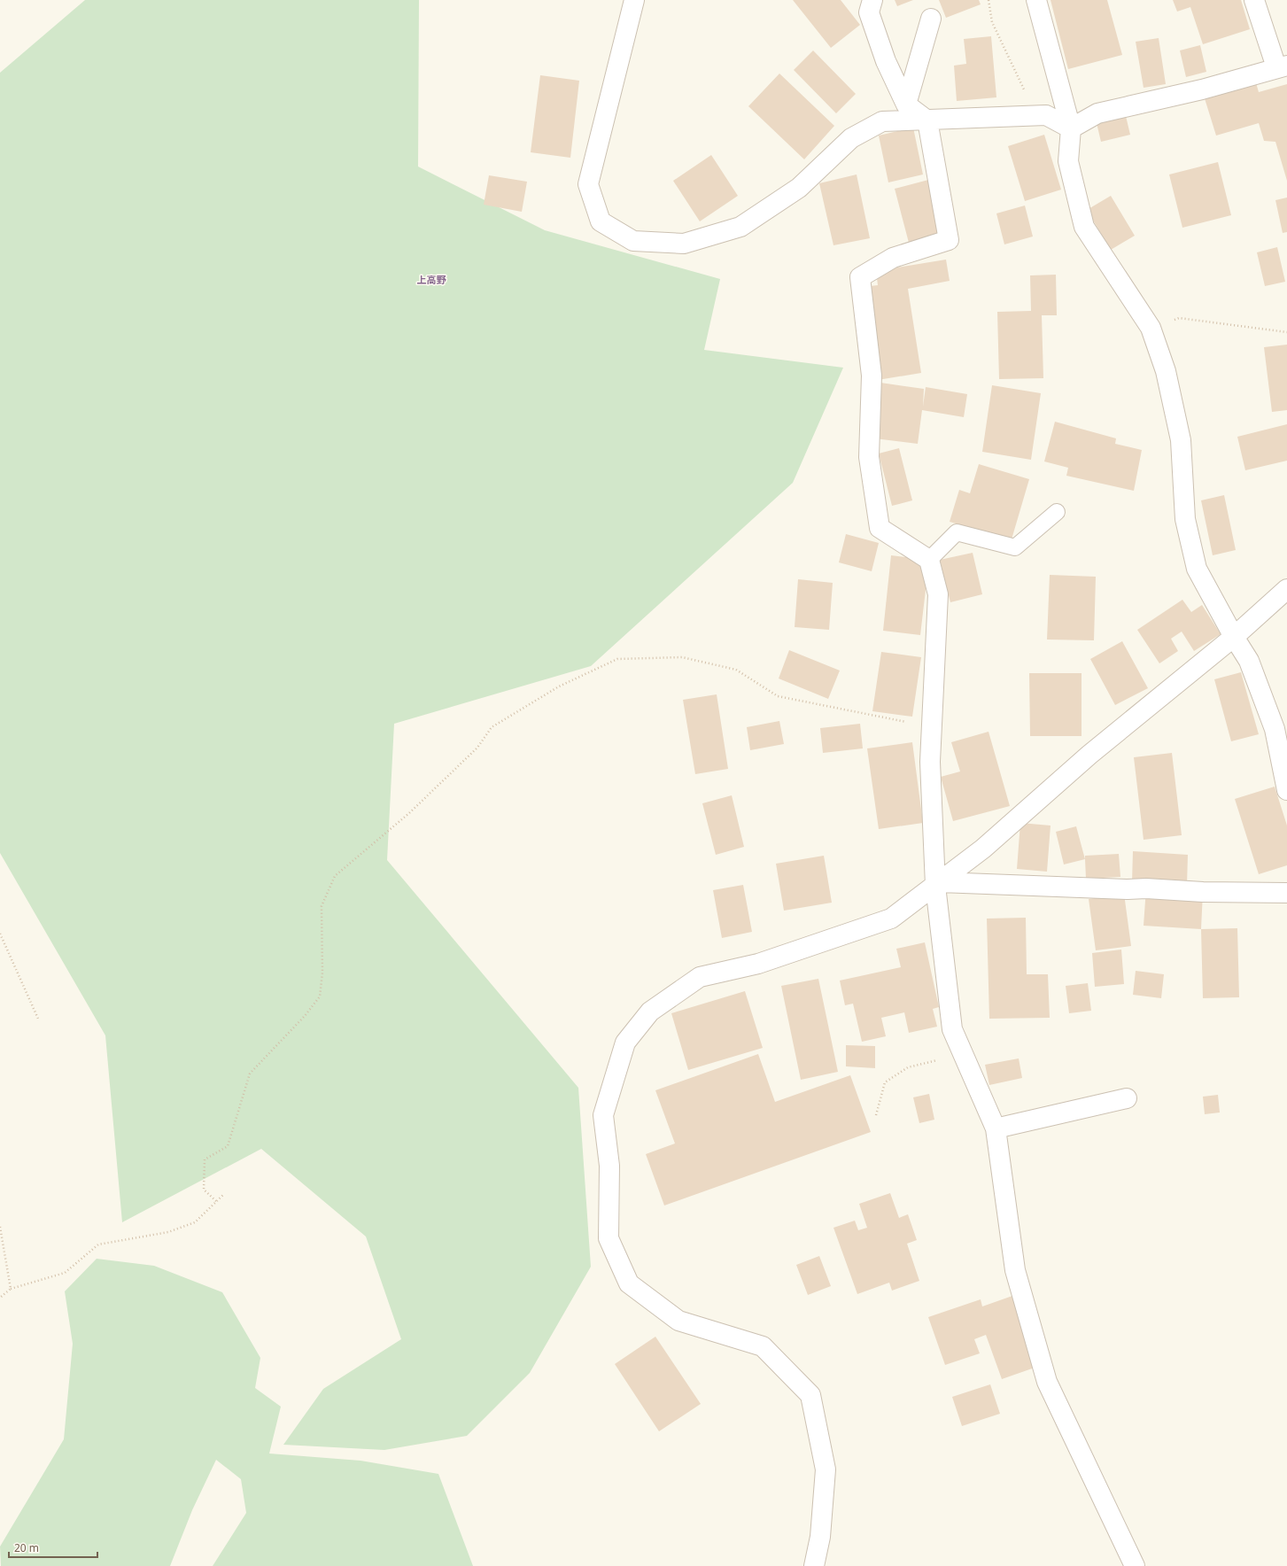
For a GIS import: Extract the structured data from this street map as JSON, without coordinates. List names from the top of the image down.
{
  "districts": ["上高野"],
  "scale_bar": "20 m"
}
